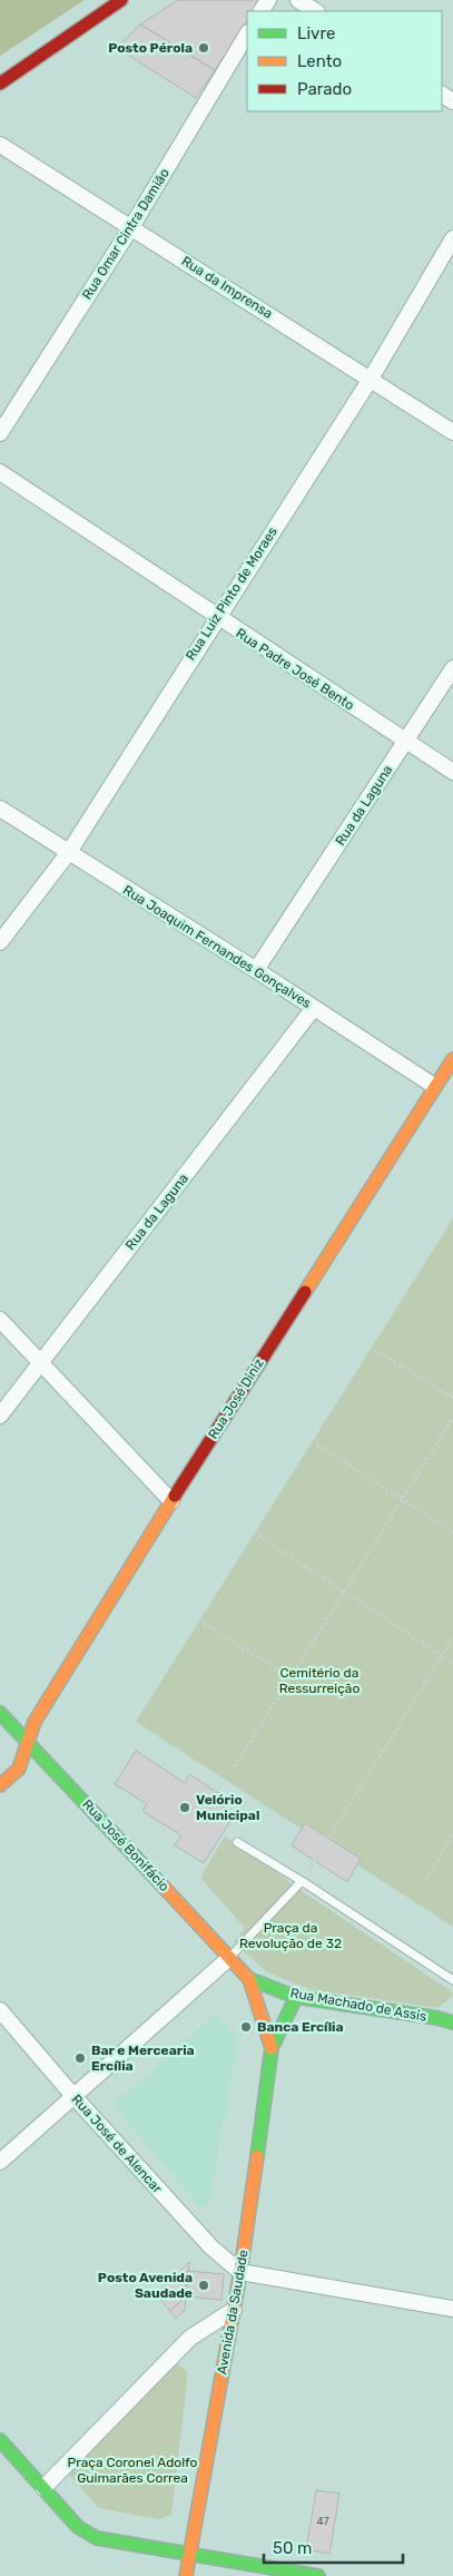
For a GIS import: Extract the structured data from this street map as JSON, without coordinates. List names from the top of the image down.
{
  "streets": {
    "street": [
      "Rua Omar Cintra Damião",
      "Rua da Imprensa",
      "Rua Luiz Pinto de Moraes",
      "Rua Padre José Bento",
      "Rua da Laguna",
      "Rua Joaquim Fernandes Gonçalves",
      "Rua José Diniz",
      "Rua José Bonifácio",
      "Rua Machado de Assis",
      "Rua José de Alencar",
      "Avenida da Saudade"
    ]
  },
  "crossings": [
    ["Rua Omar Cintra Damião", "Rua da Imprensa"],
    ["Rua da Imprensa", "Rua Luiz Pinto de Moraes"],
    ["Rua Luiz Pinto de Moraes", "Rua Padre José Bento"],
    ["Rua Luiz Pinto de Moraes", "Rua Joaquim Fernandes Gonçalves"],
    ["Rua Padre José Bento", "Rua da Laguna"],
    ["Rua da Laguna", "Rua Joaquim Fernandes Gonçalves"],
    ["Rua Joaquim Fernandes Gonçalves", "Rua José Diniz"],
    ["Rua José Diniz", "Rua José Bonifácio"],
    ["Rua José Bonifácio", "Rua Machado de Assis"],
    ["Rua José Bonifácio", "Avenida da Saudade"],
    ["Rua Machado de Assis", "Avenida da Saudade"],
    ["Rua José de Alencar", "Avenida da Saudade"]
  ],
  "parks": ["Cemitério da Ressurreição", "Praça da Revolução de 32", "Praça Coronel Adolfo Guimarães Correa"],
  "places": [
    "Posto Pérola",
    "Velório Municipal",
    "Banca Ercília",
    "Bar e Mercearia Ercília",
    "Posto Avenida Saudade"
  ],
  "house_numbers": ["47"],
  "legend": ["Livre", "Lento", "Parado"],
  "scale_bar": "50 m"
}
